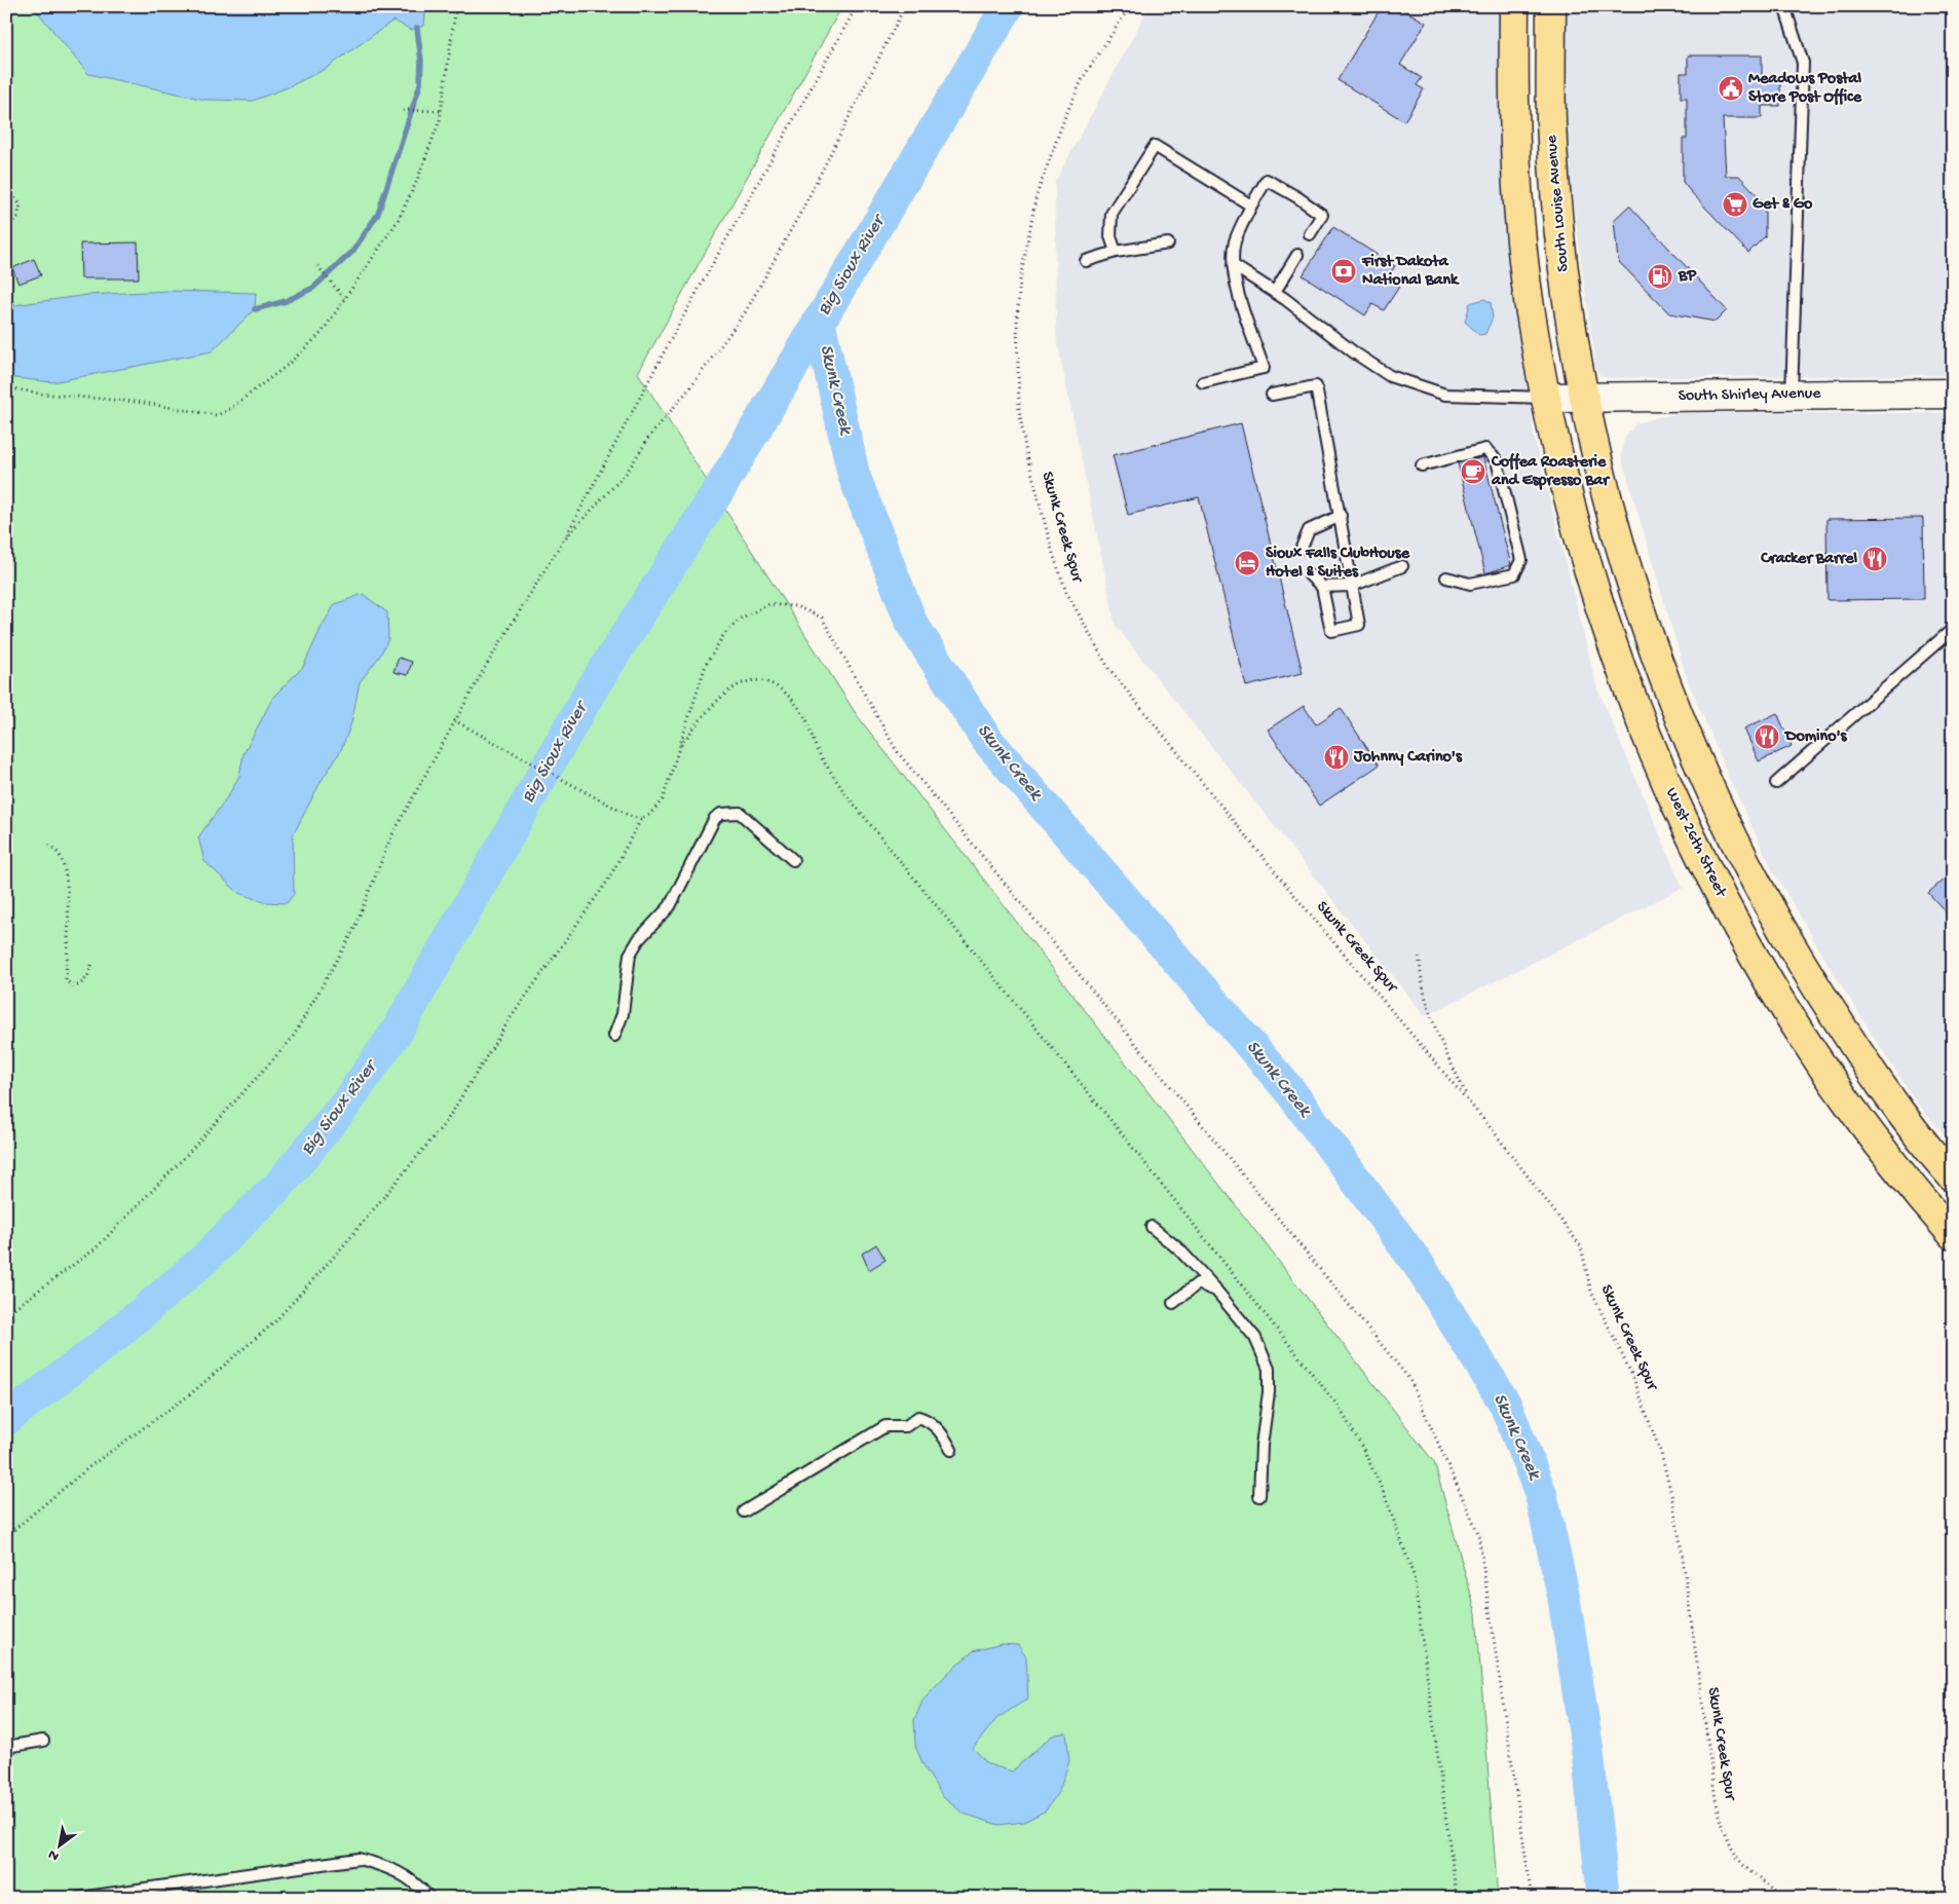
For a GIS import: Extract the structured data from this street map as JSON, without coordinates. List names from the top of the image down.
{
  "streets": {
    "main road": ["South Louise Avenue", "West 26th Street"],
    "street": ["South Shirley Avenue"],
    "path": ["Skunk Creek Spur"]
  },
  "crossings": [
    ["South Louise Avenue", "South Shirley Avenue"],
    ["South Shirley Avenue", "West 26th Street"]
  ],
  "water": ["Big Sioux River", "Skunk Creek"],
  "places": {
    "public building": ["Meadows Postal Store Post Office"],
    "supermarket": ["Get & Go"],
    "bank": ["First Dakota National Bank"],
    "fuel station": ["BP"],
    "cafe": ["Coffea Roasterie and Espresso Bar"],
    "restaurant": ["Cracker Barrel", "Domino's", "Johnny Carino's"],
    "hotel": ["Sioux Falls ClubHouse Hotel & Suites"]
  },
  "north": "bottom left"
}
